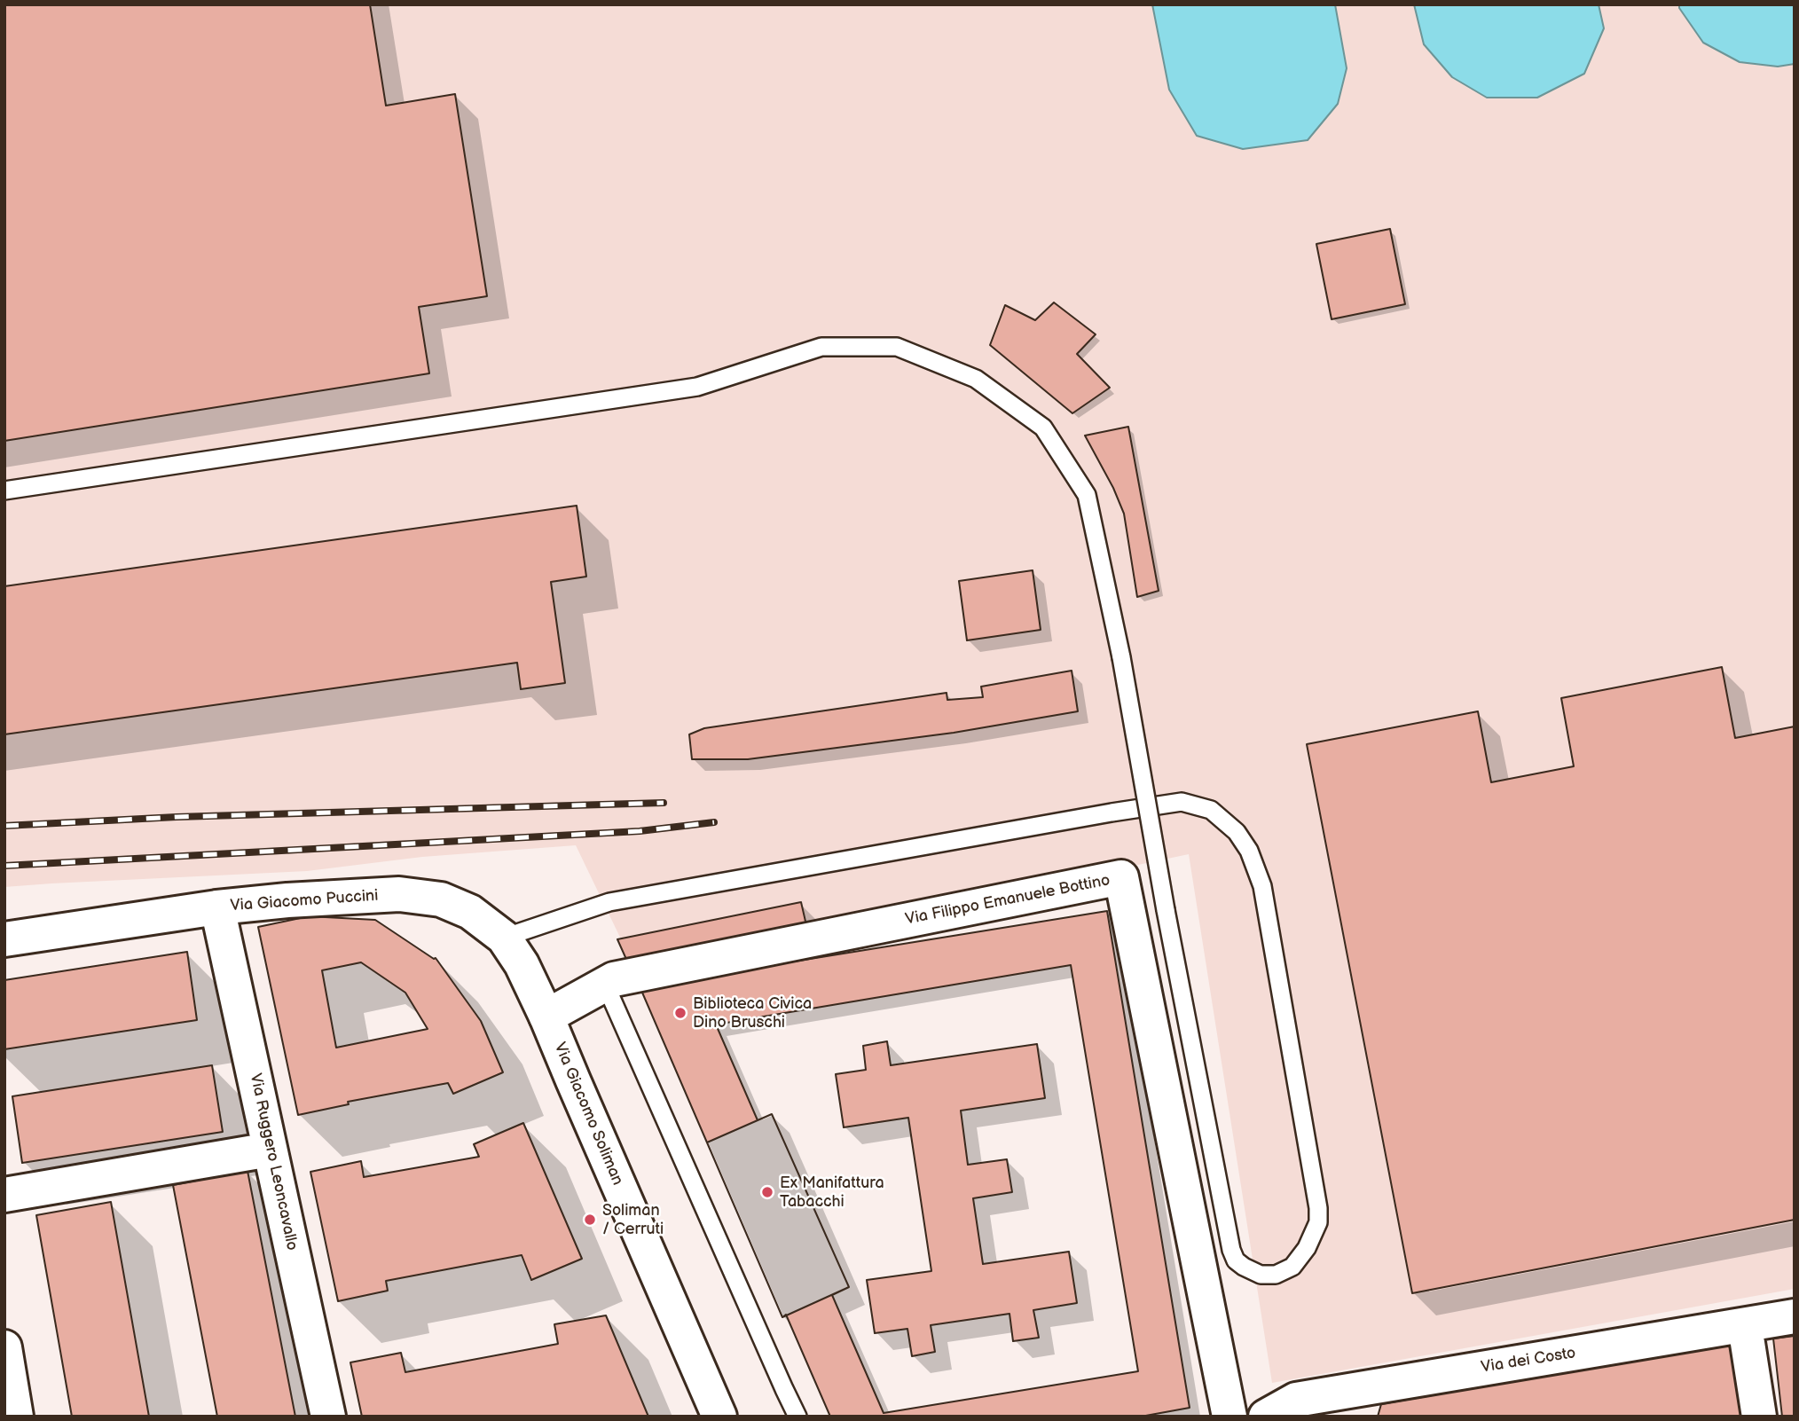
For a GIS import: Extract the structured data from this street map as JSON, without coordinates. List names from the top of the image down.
{
  "streets": {
    "street": [
      "Via Filippo Emanuele Bottino",
      "Via Giacomo Puccini",
      "Via Giacomo Soliman",
      "Via Ruggero Leoncavallo",
      "Via dei Costo"
    ]
  },
  "crossings": [
    ["Via Filippo Emanuele Bottino", "Via Giacomo Puccini"],
    ["Via Filippo Emanuele Bottino", "Via Giacomo Soliman"],
    ["Via Giacomo Puccini", "Via Giacomo Soliman"],
    ["Via Giacomo Puccini", "Via Ruggero Leoncavallo"]
  ],
  "places": ["Biblioteca Civica Dino Bruschi", "Ex Manifattura Tabacchi", "Soliman / Cerruti"]
}
